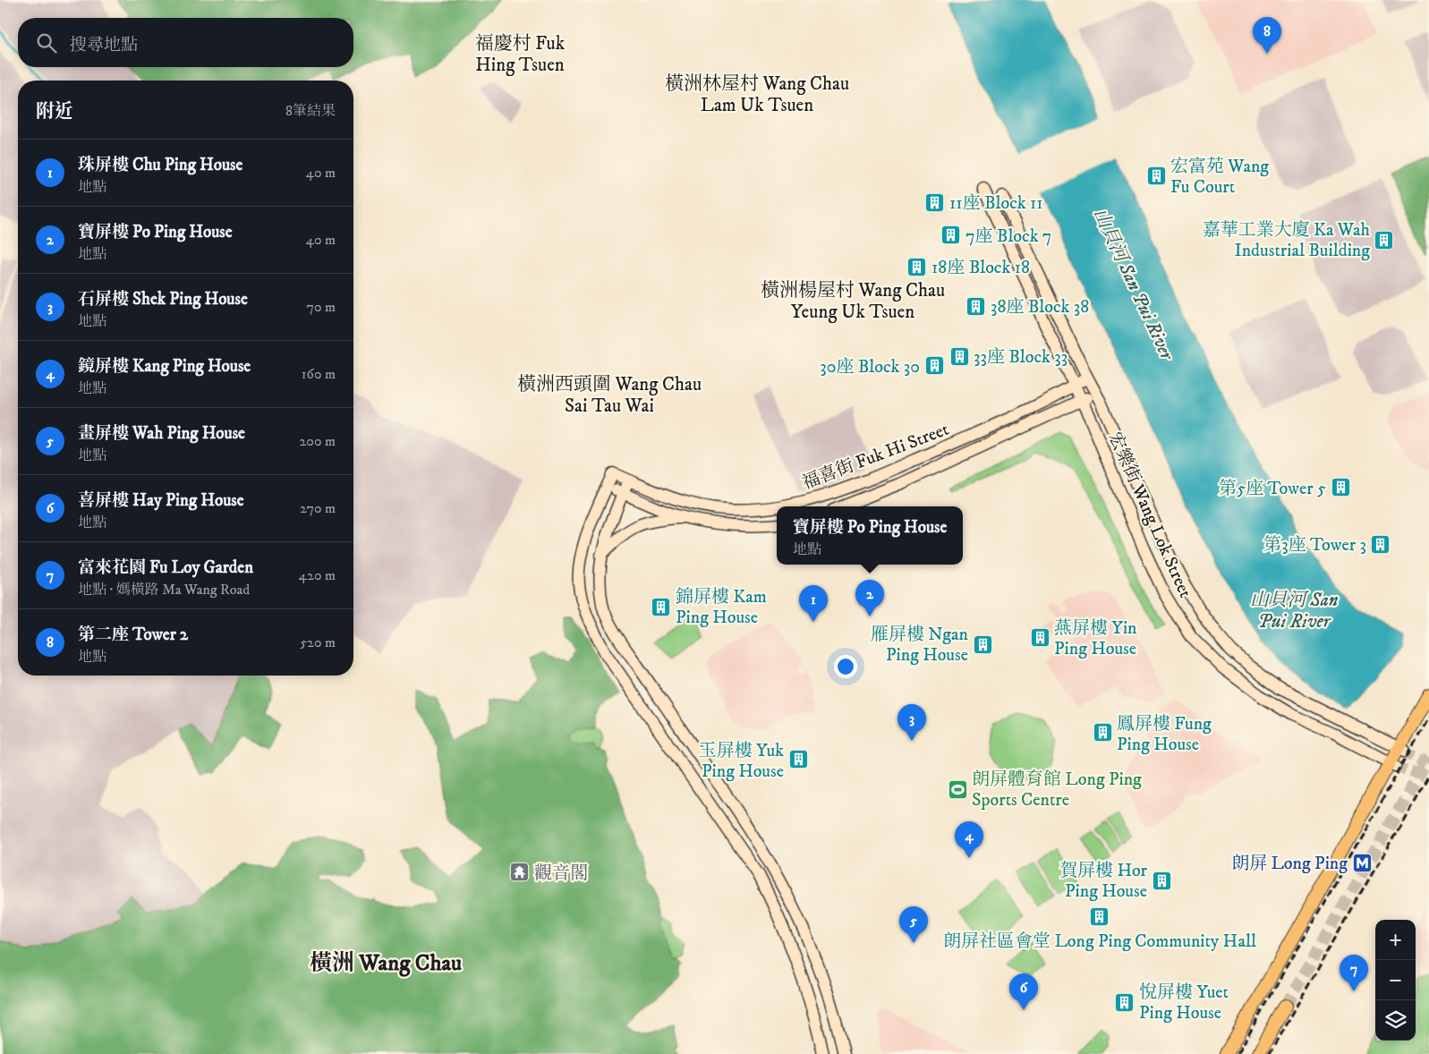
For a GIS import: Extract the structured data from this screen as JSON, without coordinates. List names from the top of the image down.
{
  "streets": {
    "main road": ["福喜街 Fuk Hi Street", "宏樂街 Wang Lok Street"]
  },
  "crossings": [
    ["福喜街 Fuk Hi Street", "宏樂街 Wang Lok Street"]
  ],
  "districts": [
    "福慶村 Fuk Hing Tsuen",
    "橫洲林屋村 Wang Chau Lam Uk Tsuen",
    "橫洲楊屋村 Wang Chau Yeung Uk Tsuen",
    "橫洲西頭圍 Wang Chau Sai Tau Wai",
    "橫洲 Wang Chau"
  ],
  "water": ["山貝河 San Pui River"],
  "places": {
    "building": [
      "宏富苑 Wang Fu Court",
      "11座 Block 11",
      "7座 Block 7",
      "嘉華工業大廈 Ka Wah Industrial Building",
      "18座 Block 18",
      "38座 Block 38",
      "33座 Block 33",
      "30座 Block 30",
      "第5座 Tower 5",
      "第3座 Tower 3",
      "錦屏樓 Kam Ping House",
      "燕屏樓 Yin Ping House",
      "雁屏樓 Ngan Ping House",
      "鳳屏樓 Fung Ping House",
      "玉屏樓 Yuk Ping House",
      "賀屏樓 Hor Ping House",
      "朗屏社區會堂 Long Ping Community Hall",
      "悅屏樓 Yuet Ping House"
    ],
    "sports": ["朗屏體育館 Long Ping Sports Centre"],
    "metro station": ["朗屏 Long Ping"],
    "temple": ["觀音閣"]
  },
  "page": {
    "pins": [
      "8",
      "2",
      "1",
      "3",
      "4",
      "5",
      "7",
      "6"
    ],
    "search": "搜尋地點",
    "heading": ["附近", "8筆結果"],
    "list": [
      {
        "mark": "1",
        "name": "珠屏樓 Chu Ping House",
        "note": "地點",
        "value": "40 m"
      },
      {
        "mark": "2",
        "name": "寶屏樓 Po Ping House",
        "note": "地點",
        "value": "40 m"
      },
      {
        "mark": "3",
        "name": "石屏樓 Shek Ping House",
        "note": "地點",
        "value": "70 m"
      },
      {
        "mark": "4",
        "name": "鏡屏樓 Kang Ping House",
        "note": "地點",
        "value": "160 m"
      },
      {
        "mark": "5",
        "name": "畫屏樓 Wah Ping House",
        "note": "地點",
        "value": "200 m"
      },
      {
        "mark": "6",
        "name": "喜屏樓 Hay Ping House",
        "note": "地點",
        "value": "270 m"
      },
      {
        "mark": "7",
        "name": "富來花園 Fu Loy Garden",
        "note": "地點 · 媽橫路 Ma Wang Road",
        "value": "420 m"
      },
      {
        "mark": "8",
        "name": "第二座 Tower 2",
        "note": "地點",
        "value": "520 m"
      }
    ],
    "popup": ["寶屏樓 Po Ping House", "地點"],
    "map_buttons": ["+", "−"]
  }
}
